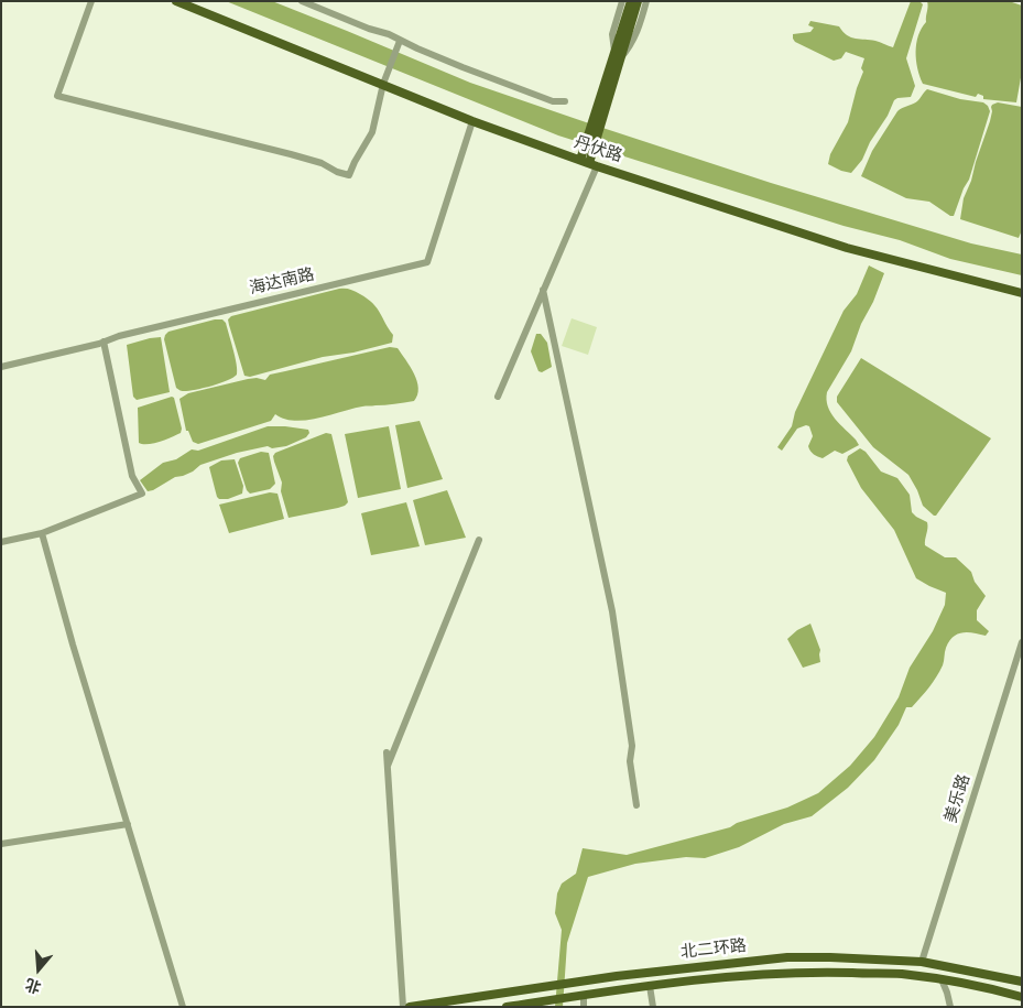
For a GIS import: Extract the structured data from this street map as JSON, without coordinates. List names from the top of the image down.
{
  "streets": {
    "main road": ["丹伏路", "北二环路"],
    "street": ["海达南路", "美乐路"]
  },
  "crossings": [
    ["丹伏路", "海达南路"],
    ["美乐路", "北二环路"]
  ],
  "north": "bottom"
}
